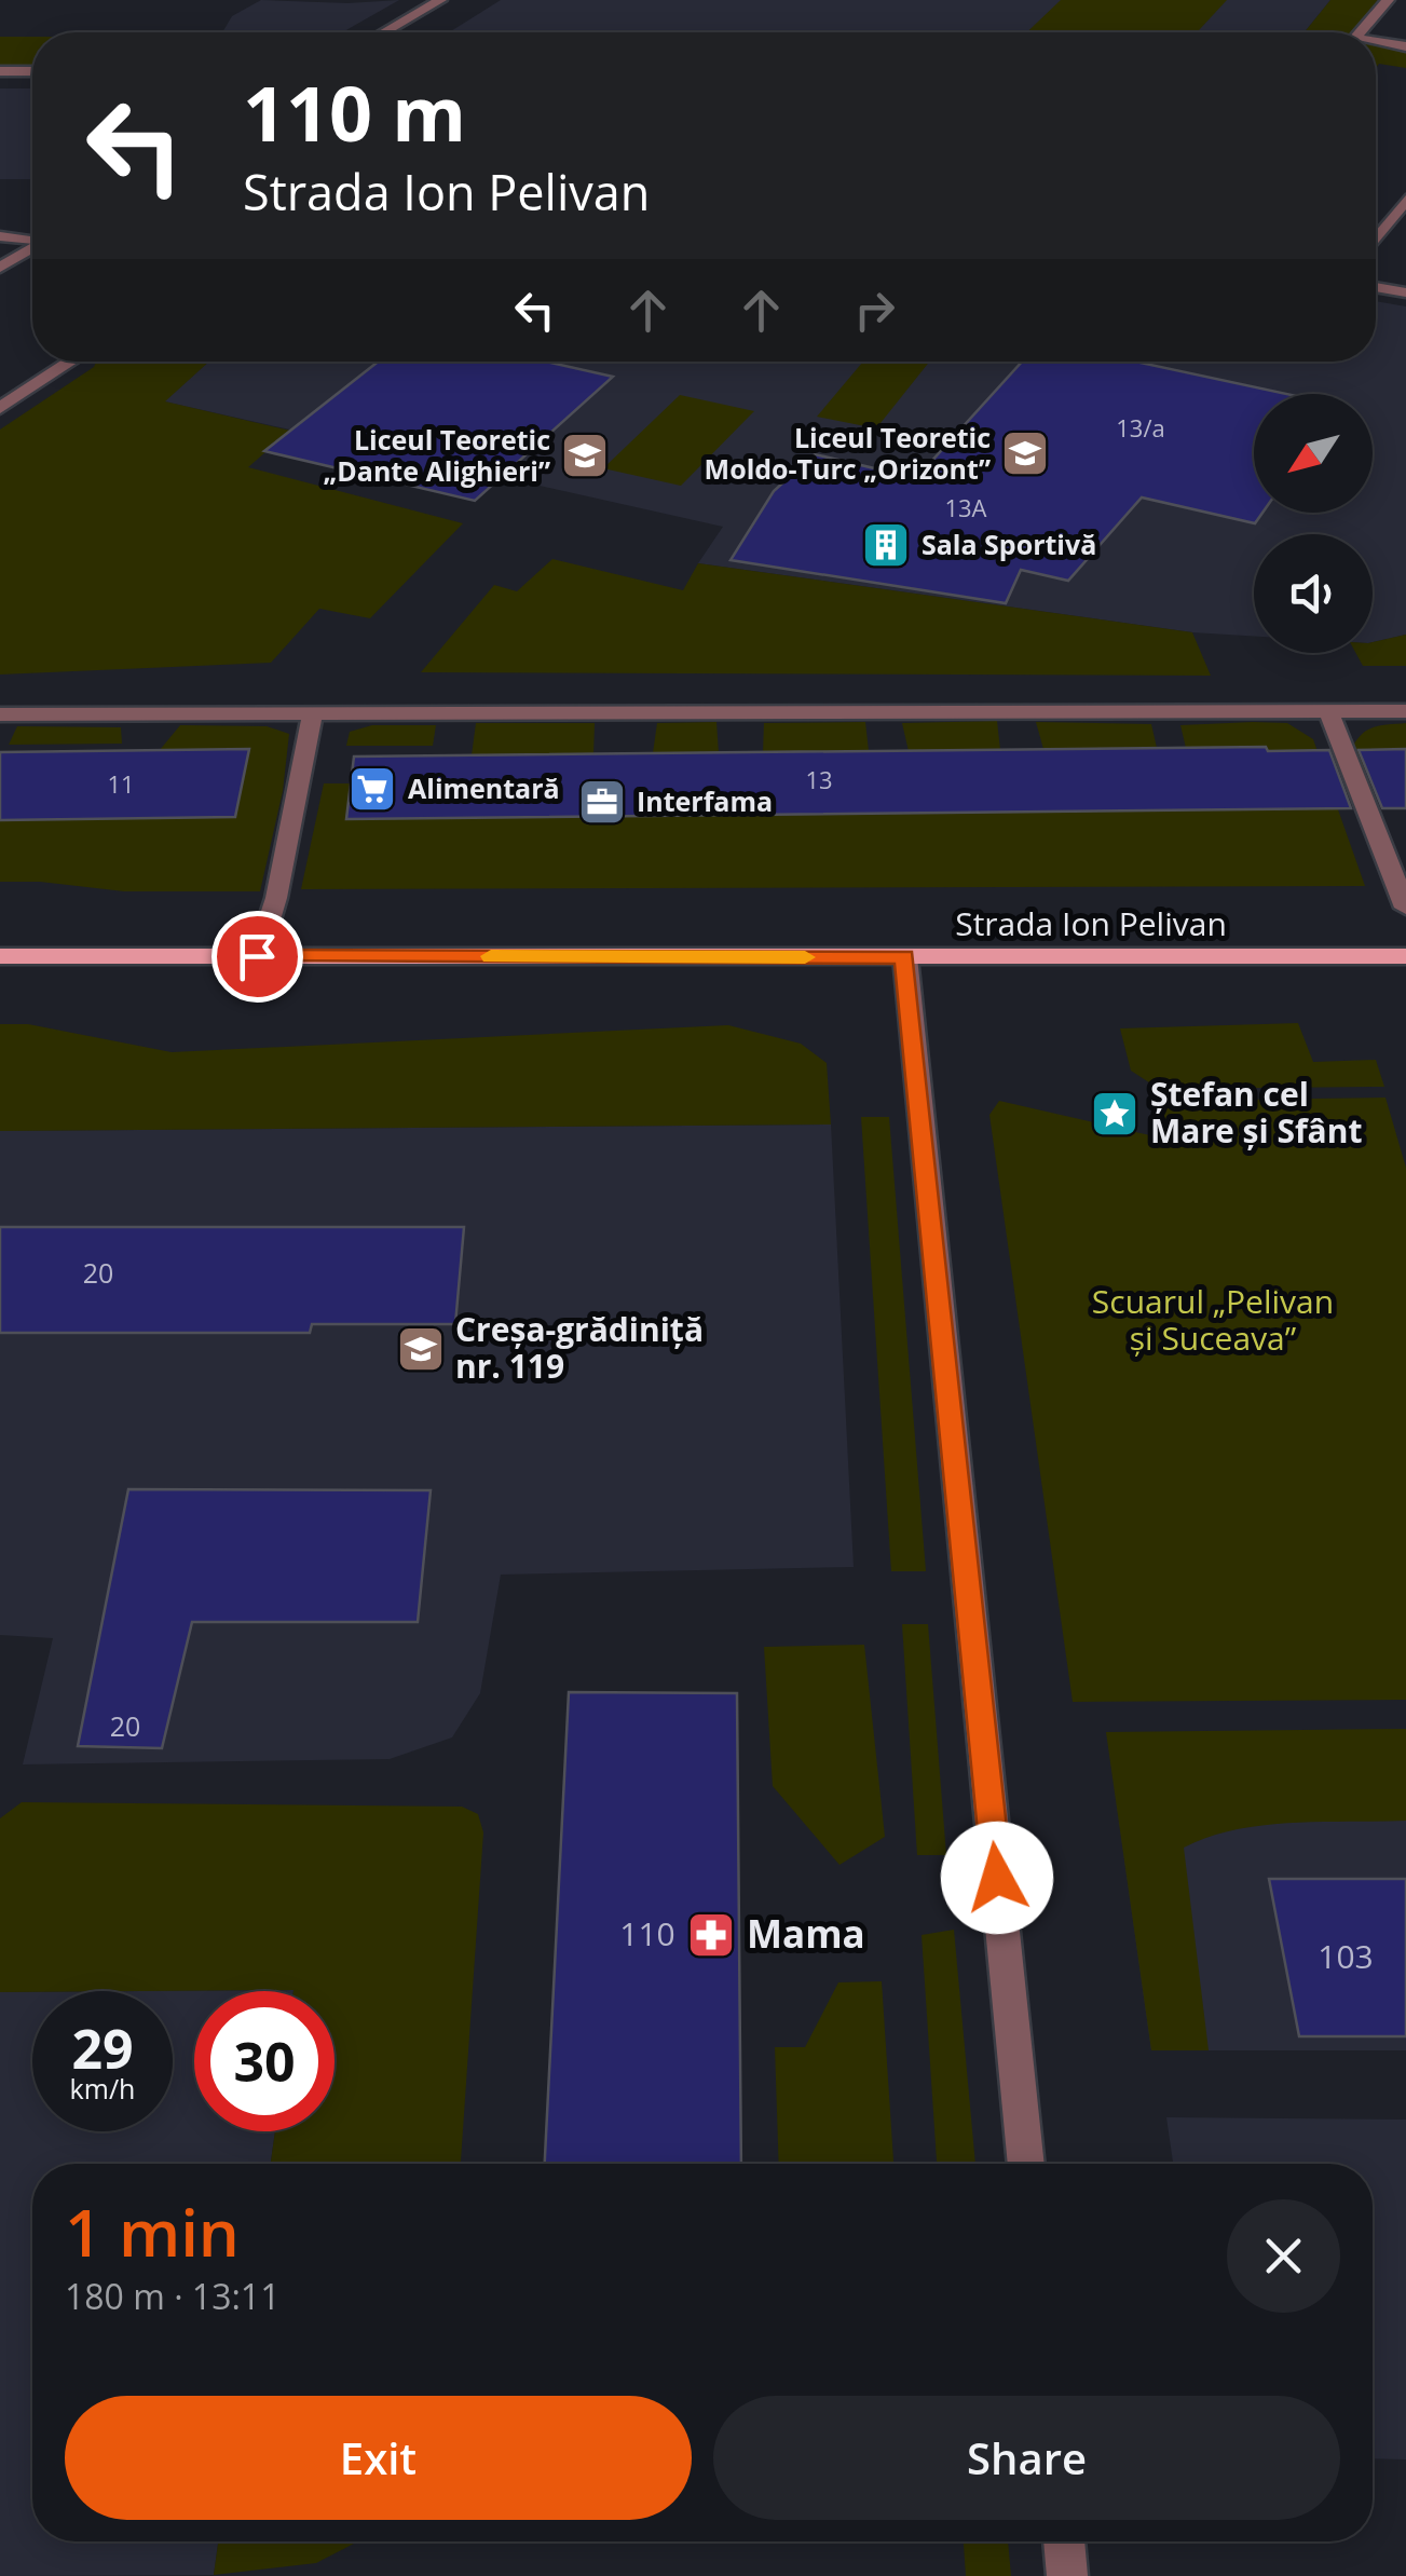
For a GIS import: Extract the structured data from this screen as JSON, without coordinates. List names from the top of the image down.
{
  "streets": {
    "main road": ["Strada Ion Pelivan"]
  },
  "parks": ["Scuarul „Pelivan și Suceava”"],
  "places": {
    "school or university": ["Liceul Teoretic Moldo-Turc „Orizont”", "Liceul Teoretic „Dante Alighieri”", "Creșa-grădiniță nr. 119"],
    "building": ["Sala Sportivă"],
    "supermarket": ["Alimentară"],
    "office": ["Interfama"],
    "place": ["Ștefan cel Mare și Sfânt"],
    "pharmacy": ["Mama"]
  },
  "house_numbers": [
    "13/a",
    "13A",
    "13",
    "11",
    "20",
    "20",
    "110",
    "103"
  ],
  "north": "bottom left",
  "page": {
    "turn": ["110 m", "Strada Ion Pelivan"],
    "speed": "29 km/h",
    "limit": "30",
    "heading": ["1 min", "180 m · 13:11"],
    "buttons": ["Exit", "Share"]
  }
}
